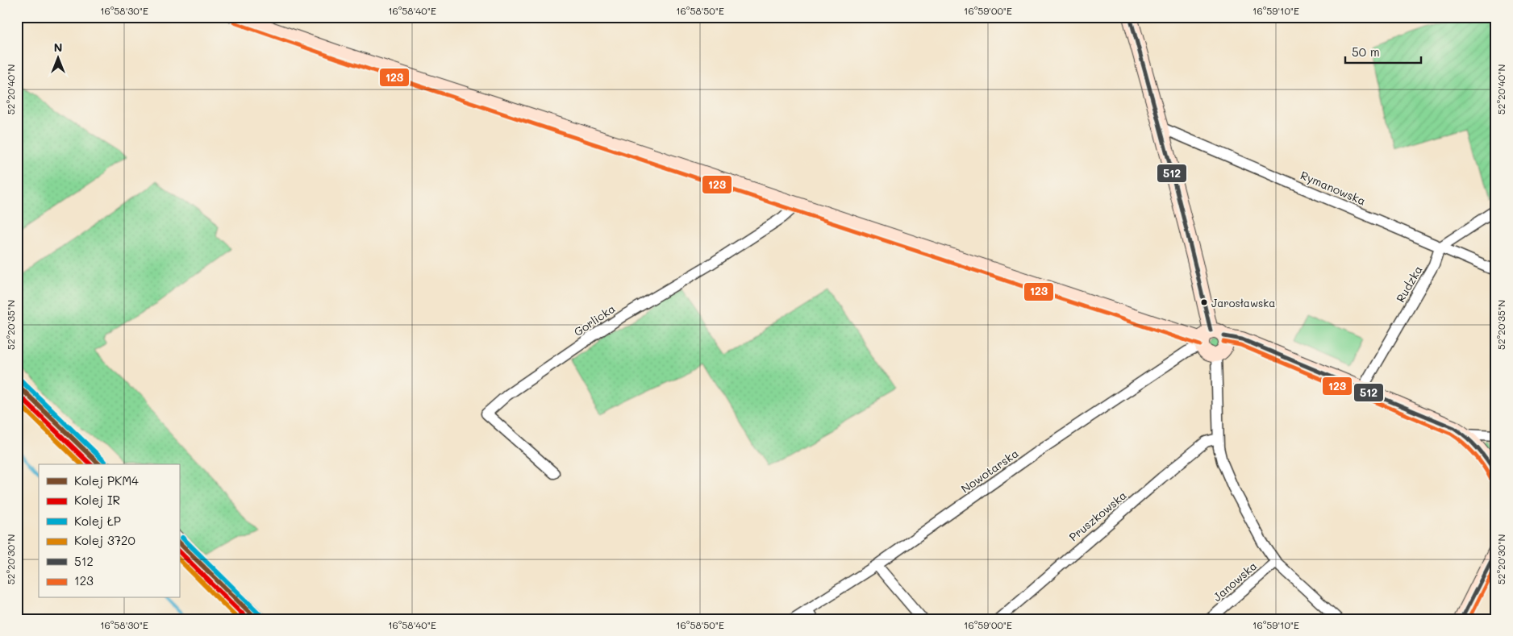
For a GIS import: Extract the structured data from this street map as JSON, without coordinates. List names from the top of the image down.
{
  "streets": {
    "street": [
      "Rymanowska",
      "Rudzka",
      "Gorlicka",
      "Nowotarska",
      "Pruszkowska",
      "Janowska"
    ]
  },
  "crossings": [
    ["Rymanowska", "Rudzka"]
  ],
  "places": ["Jarosławska"],
  "lines": [
    "transit line 512",
    "transit line 123",
    "rail line ŁP",
    "rail line PKM4",
    "rail line IR",
    "rail line 3720"
  ],
  "legend": [
    "Kolej PKM4",
    "Kolej IR",
    "Kolej ŁP",
    "Kolej 3720",
    "512",
    "123"
  ],
  "scale_bar": "50 m",
  "north": "top",
  "coordinates": [
    "16°58'30\"E",
    "16°58'40\"E",
    "16°58'50\"E",
    "16°59'00\"E",
    "16°59'10\"E",
    "52°20'40\"N",
    "52°20'35\"N",
    "52°20'30\"N"
  ]
}
